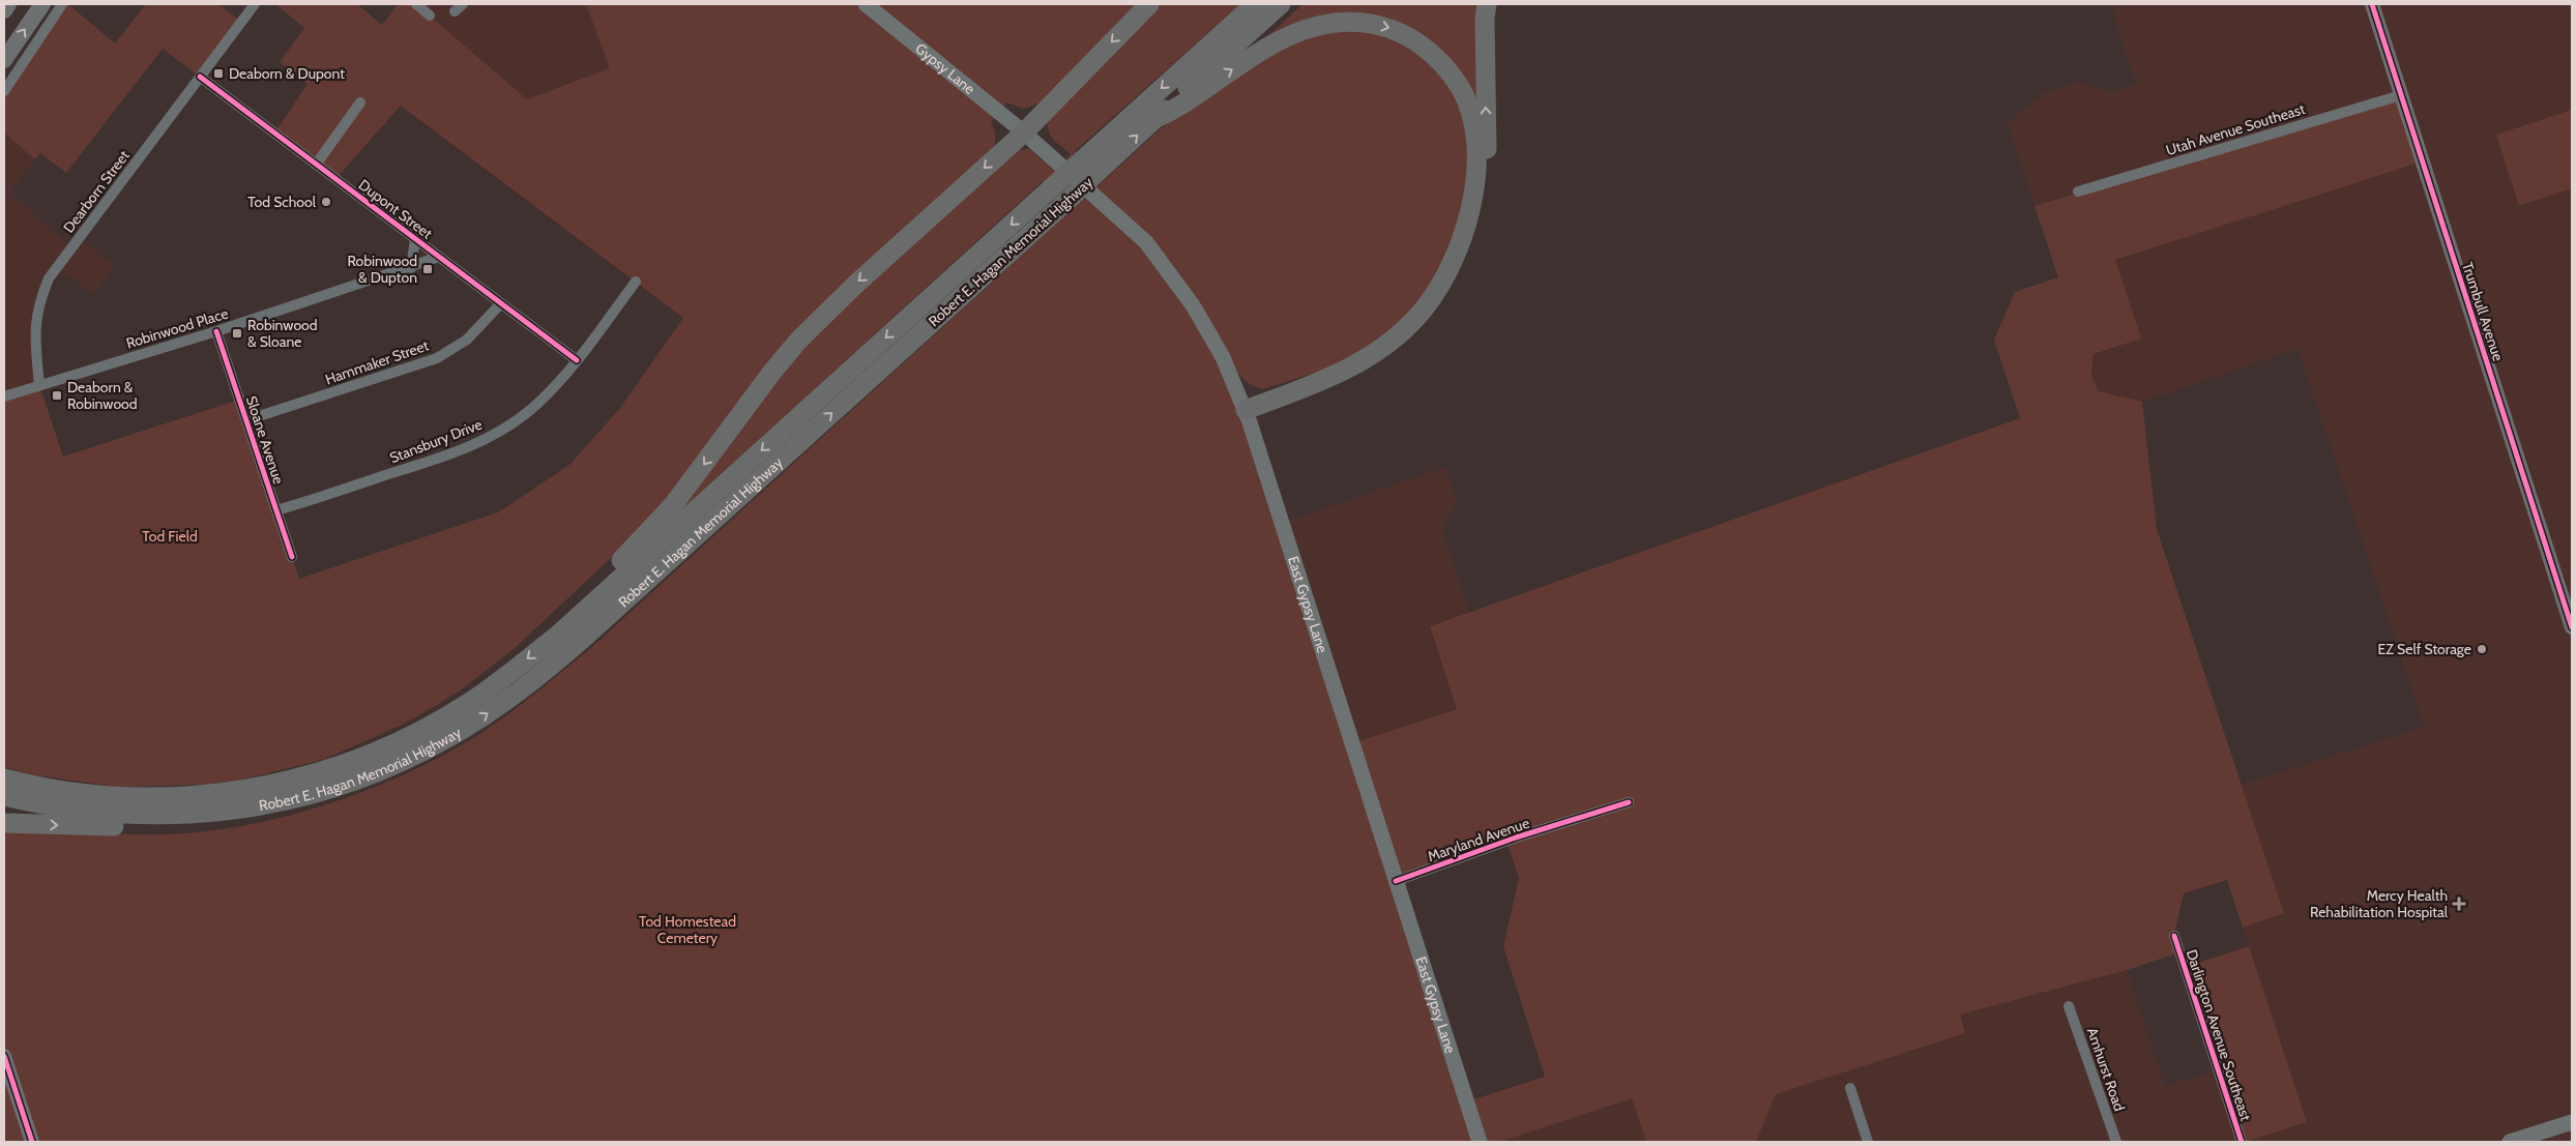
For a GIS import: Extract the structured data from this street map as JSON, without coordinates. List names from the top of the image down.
{
  "streets": {
    "highway": ["Robert E. Hagan Memorial Highway"],
    "main road": ["Gypsy Lane", "East Gypsy Lane"],
    "street": [
      "Utah Avenue Southeast",
      "Dearborn Street",
      "Dupont Street",
      "Trumbull Avenue",
      "Robinwood Place",
      "Hammaker Street",
      "Sloane Avenue",
      "Stansbury Drive",
      "Maryland Avenue",
      "Darlington Avenue Southeast",
      "Amhurst Road"
    ]
  },
  "crossings": [
    ["Gypsy Lane", "East Gypsy Lane"],
    ["Utah Avenue Southeast", "Trumbull Avenue"],
    ["Dearborn Street", "Dupont Street"],
    ["Dearborn Street", "Robinwood Place"],
    ["Dupont Street", "Robinwood Place"],
    ["Dupont Street", "Hammaker Street"],
    ["Dupont Street", "Stansbury Drive"],
    ["Robinwood Place", "Sloane Avenue"],
    ["Hammaker Street", "Sloane Avenue"],
    ["Sloane Avenue", "Stansbury Drive"],
    ["East Gypsy Lane", "Maryland Avenue"]
  ],
  "parks": ["Tod Field", "Tod Homestead Cemetery"],
  "places": {
    "transit": [
      "Deaborn & Dupont",
      "Robinwood & Dupton",
      "Robinwood & Sloane",
      "Deaborn & Robinwood"
    ],
    "other": ["Tod School", "EZ Self Storage"],
    "health": ["Mercy Health Rehabilitation Hospital"]
  }
}
